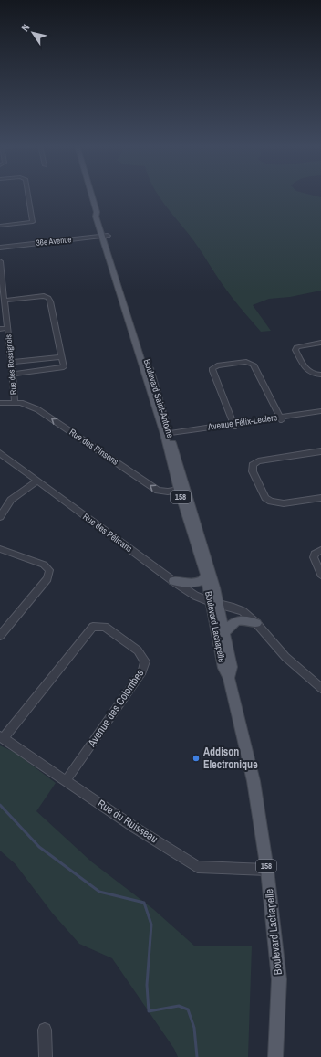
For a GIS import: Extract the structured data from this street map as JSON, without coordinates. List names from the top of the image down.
{
  "streets": {
    "main road": ["Boulevard Saint-Antoine", "158", "Boulevard Lachapelle"],
    "street": [
      "36e Avenue",
      "Rue des Rossignols",
      "Avenue Félix-Leclerc",
      "Rue des Pinsons",
      "Rue des Pélicans",
      "Avenue des Colombes",
      "Rue du Ruisseau"
    ]
  },
  "crossings": [
    ["36e Avenue", "Boulevard Saint-Antoine"],
    ["Rue des Rossignols", "Rue des Pinsons"],
    ["Boulevard Saint-Antoine", "Avenue Félix-Leclerc"],
    ["Boulevard Saint-Antoine", "Rue des Pinsons"],
    ["Boulevard Saint-Antoine", "Boulevard Lachapelle"],
    ["Rue des Pélicans", "Boulevard Lachapelle"],
    ["Boulevard Lachapelle", "Rue du Ruisseau"],
    ["Avenue des Colombes", "Rue du Ruisseau"]
  ],
  "one_way": ["Rue des Pinsons"],
  "places": ["Addison Electronique"],
  "north": "top left"
}
